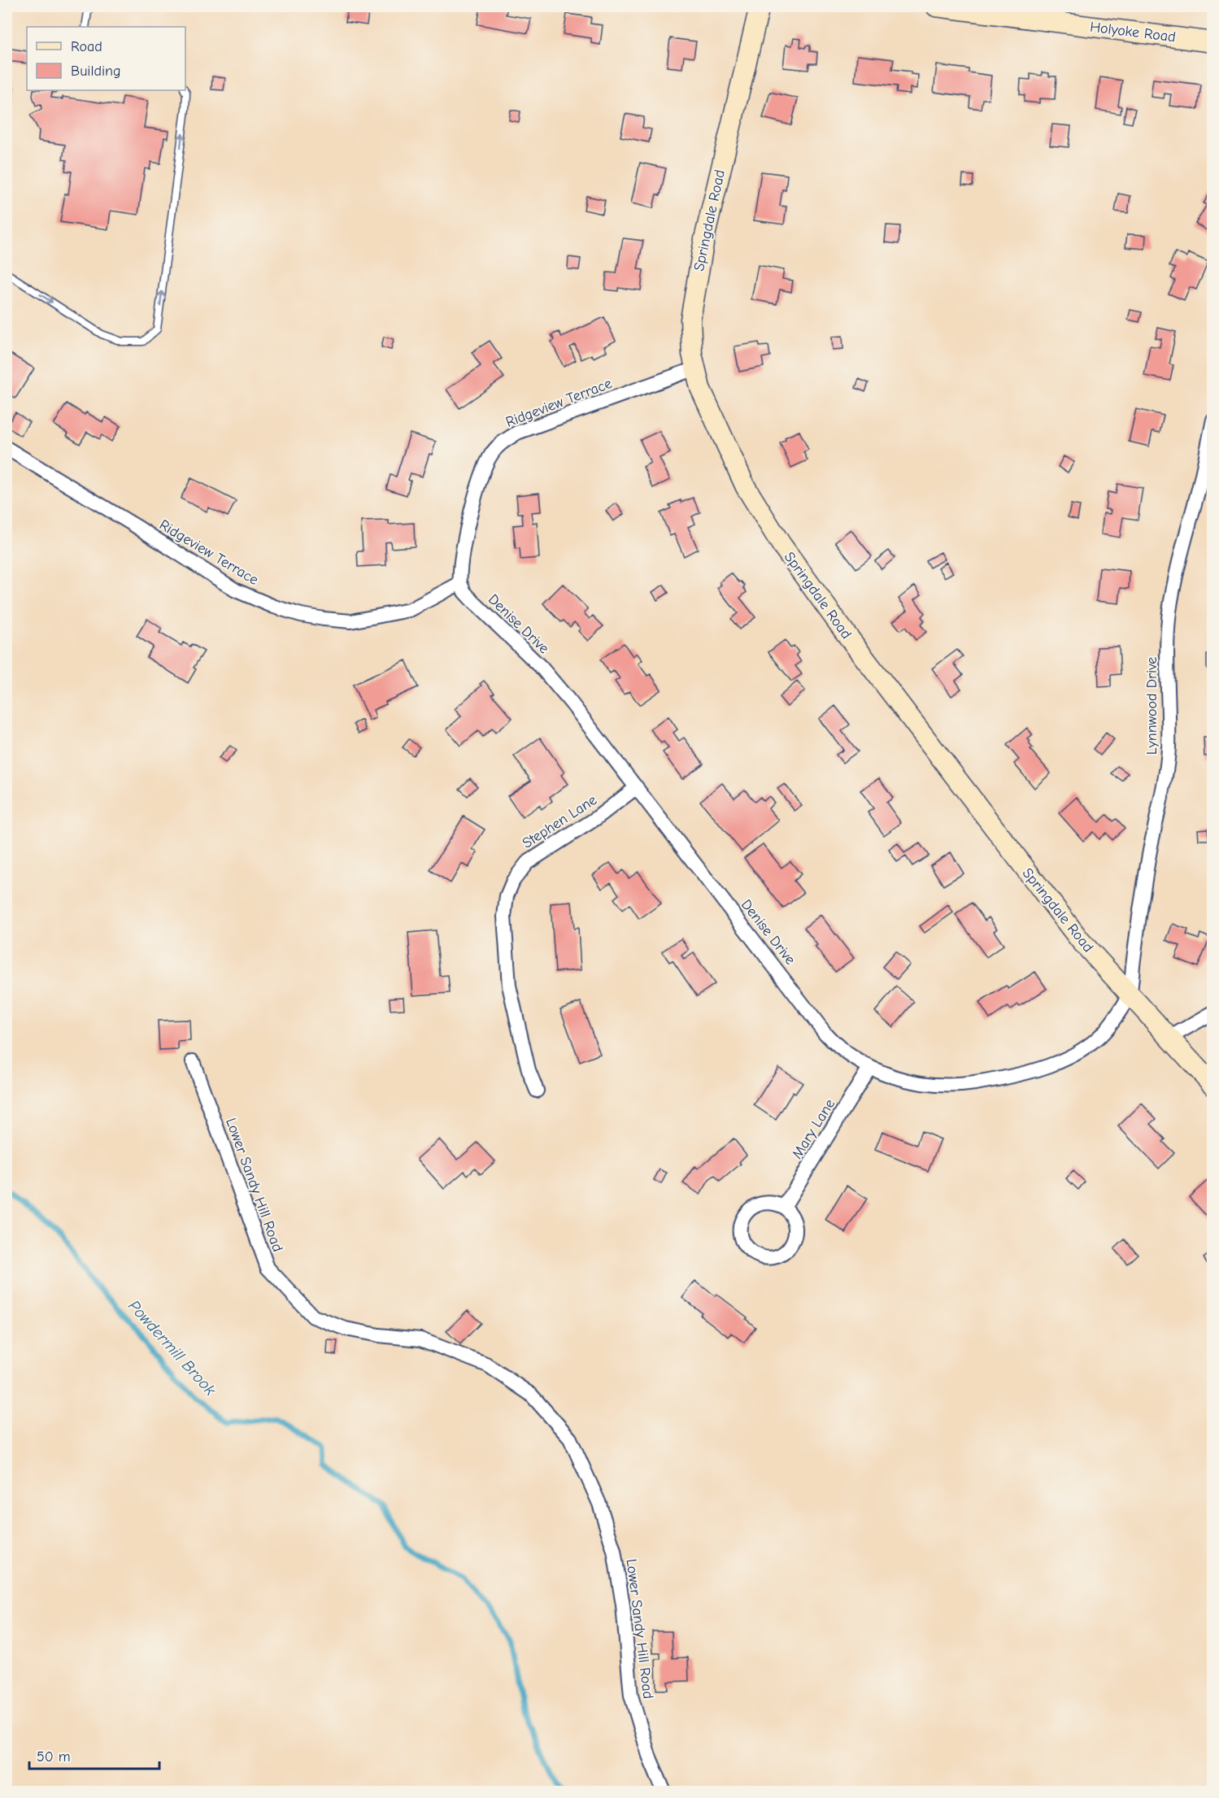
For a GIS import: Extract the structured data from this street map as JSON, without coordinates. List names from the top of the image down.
{
  "streets": {
    "street": [
      "Holyoke Road",
      "Springdale Road",
      "Ridgeview Terrace",
      "Denise Drive",
      "Lynnwood Drive",
      "Stephen Lane",
      "Mary Lane",
      "Lower Sandy Hill Road"
    ]
  },
  "crossings": [
    ["Springdale Road", "Ridgeview Terrace"],
    ["Springdale Road", "Denise Drive"],
    ["Springdale Road", "Lynnwood Drive"],
    ["Ridgeview Terrace", "Denise Drive"],
    ["Denise Drive", "Lynnwood Drive"],
    ["Denise Drive", "Stephen Lane"],
    ["Denise Drive", "Mary Lane"]
  ],
  "water": ["Powdermill Brook"],
  "legend": ["Road", "Building"],
  "scale_bar": "50 m"
}
